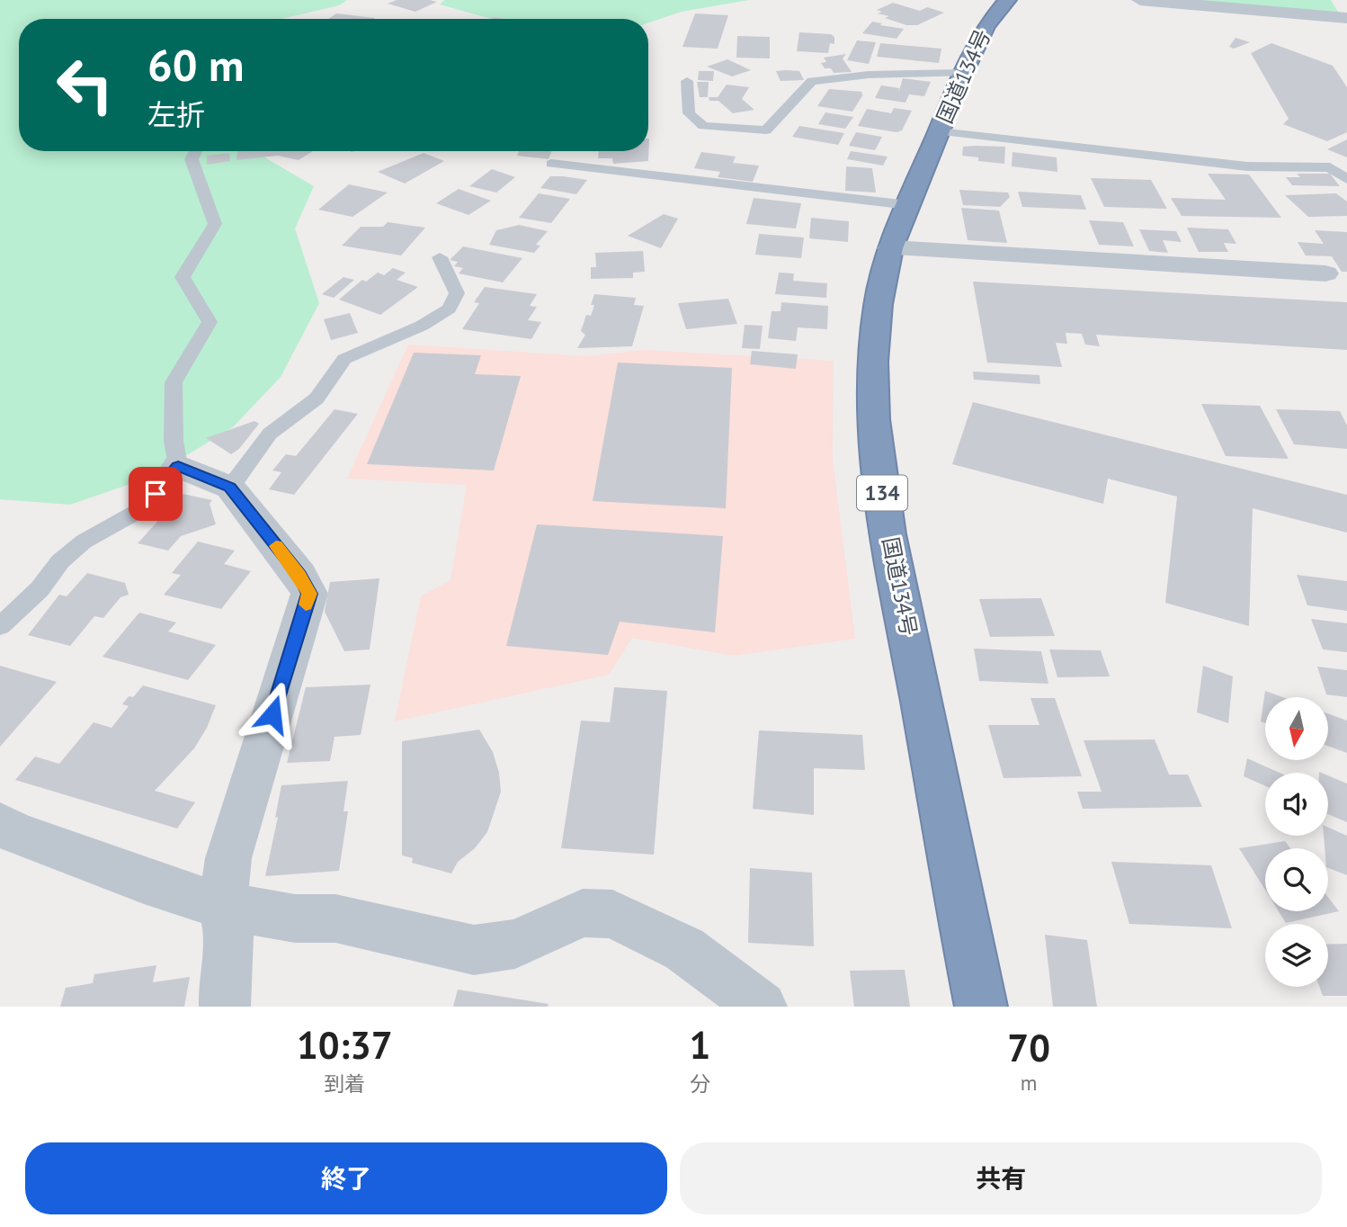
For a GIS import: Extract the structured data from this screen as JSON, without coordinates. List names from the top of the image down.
{
  "streets": {
    "highway": ["国道134号", "134"]
  },
  "north": "bottom",
  "page": {
    "turn": ["60 m", "左折"],
    "eta": [
      "10:37",
      "到着",
      "1",
      "分",
      "70",
      "m"
    ],
    "buttons": ["終了", "共有"]
  }
}
